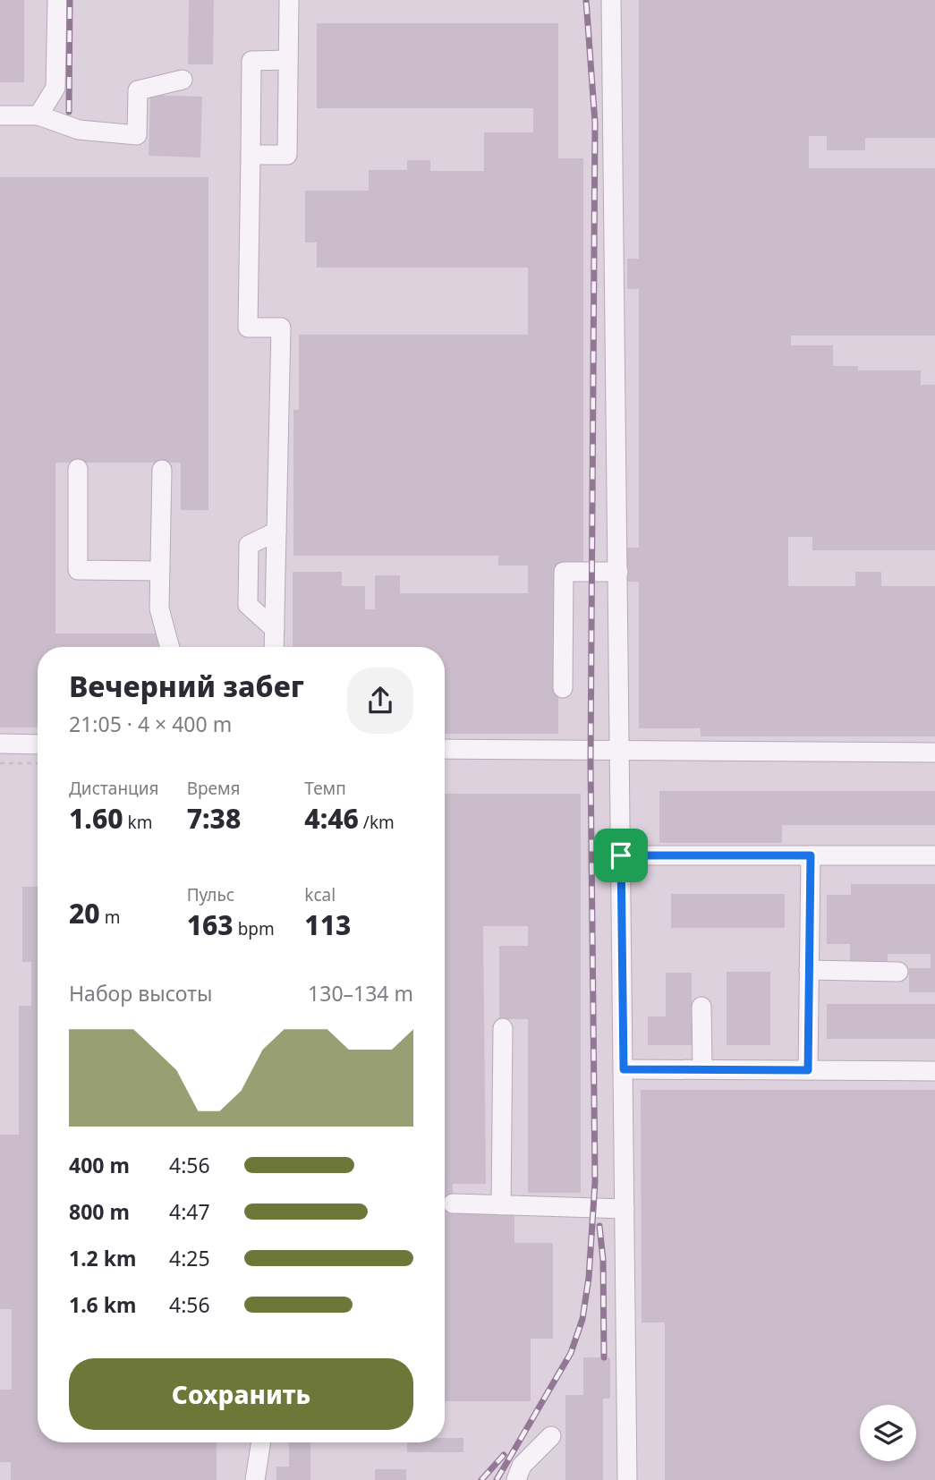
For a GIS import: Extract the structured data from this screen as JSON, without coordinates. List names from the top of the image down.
{
  "page": {
    "heading": ["Вечерний забег", "21:05 · 4 × 400 m"],
    "stats": [
      ["Дистанция", "1.60 km"],
      ["Время", "7:38"],
      ["Темп", "4:46 /km"],
      ["20 m"],
      ["Пульс", "163 bpm"],
      ["kcal", "113"]
    ],
    "chart": ["Набор высоты", "130–134 m"],
    "list": [
      {
        "name": "400 m",
        "note": "4:56"
      },
      {
        "name": "800 m",
        "note": "4:47"
      },
      {
        "name": "1.2 km",
        "note": "4:25"
      },
      {
        "name": "1.6 km",
        "note": "4:56"
      }
    ],
    "buttons": "Сохранить"
  }
}
